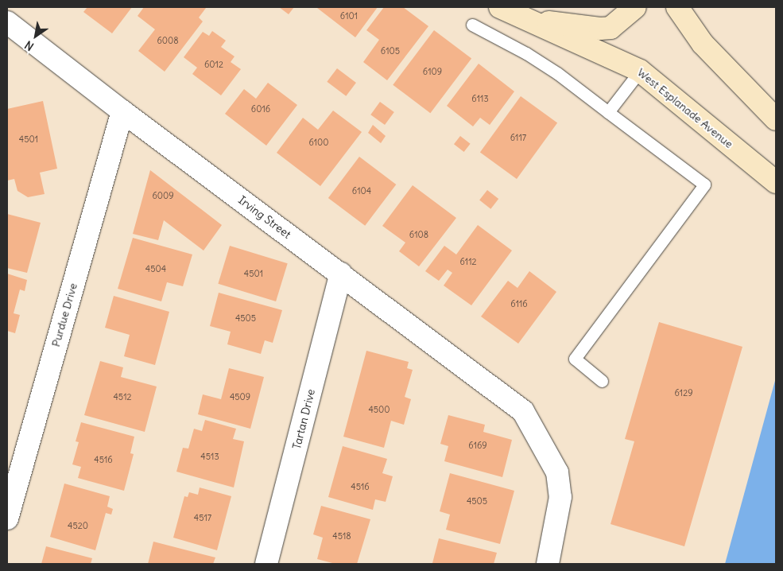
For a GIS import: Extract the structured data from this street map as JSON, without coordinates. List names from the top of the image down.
{
  "streets": {
    "main road": ["West Esplanade Avenue"],
    "street": ["Irving Street", "Purdue Drive", "Tartan Drive"]
  },
  "crossings": [
    ["Irving Street", "Purdue Drive"],
    ["Irving Street", "Tartan Drive"]
  ],
  "house_numbers": [
    "6101",
    "6008",
    "6105",
    "6012",
    "6109",
    "6113",
    "6016",
    "6117",
    "4501",
    "6100",
    "6104",
    "6009",
    "6108",
    "6112",
    "4504",
    "4501",
    "6116",
    "4505",
    "6129",
    "4512",
    "4509",
    "4500",
    "6169",
    "4513",
    "4516",
    "4516",
    "4505",
    "4517",
    "4520",
    "4518"
  ],
  "north": "bottom left"
}
